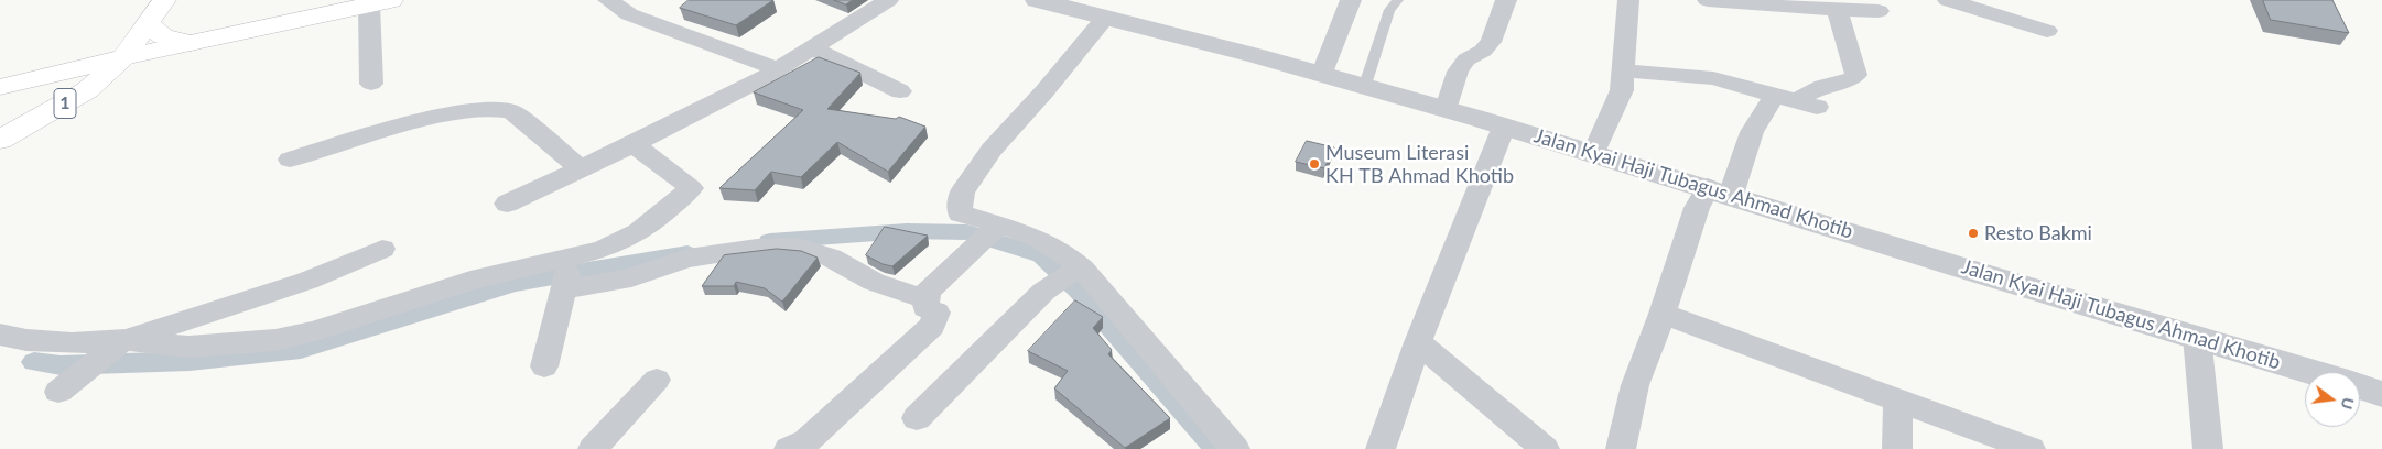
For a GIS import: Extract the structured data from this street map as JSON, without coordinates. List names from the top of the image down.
{
  "streets": {
    "main road": ["1"],
    "street": ["Jalan Kyai Haji Tubagus Ahmad Khotib"]
  },
  "places": ["Museum Literasi KH TB Ahmad Khotib", "Resto Bakmi"],
  "north": "right"
}
